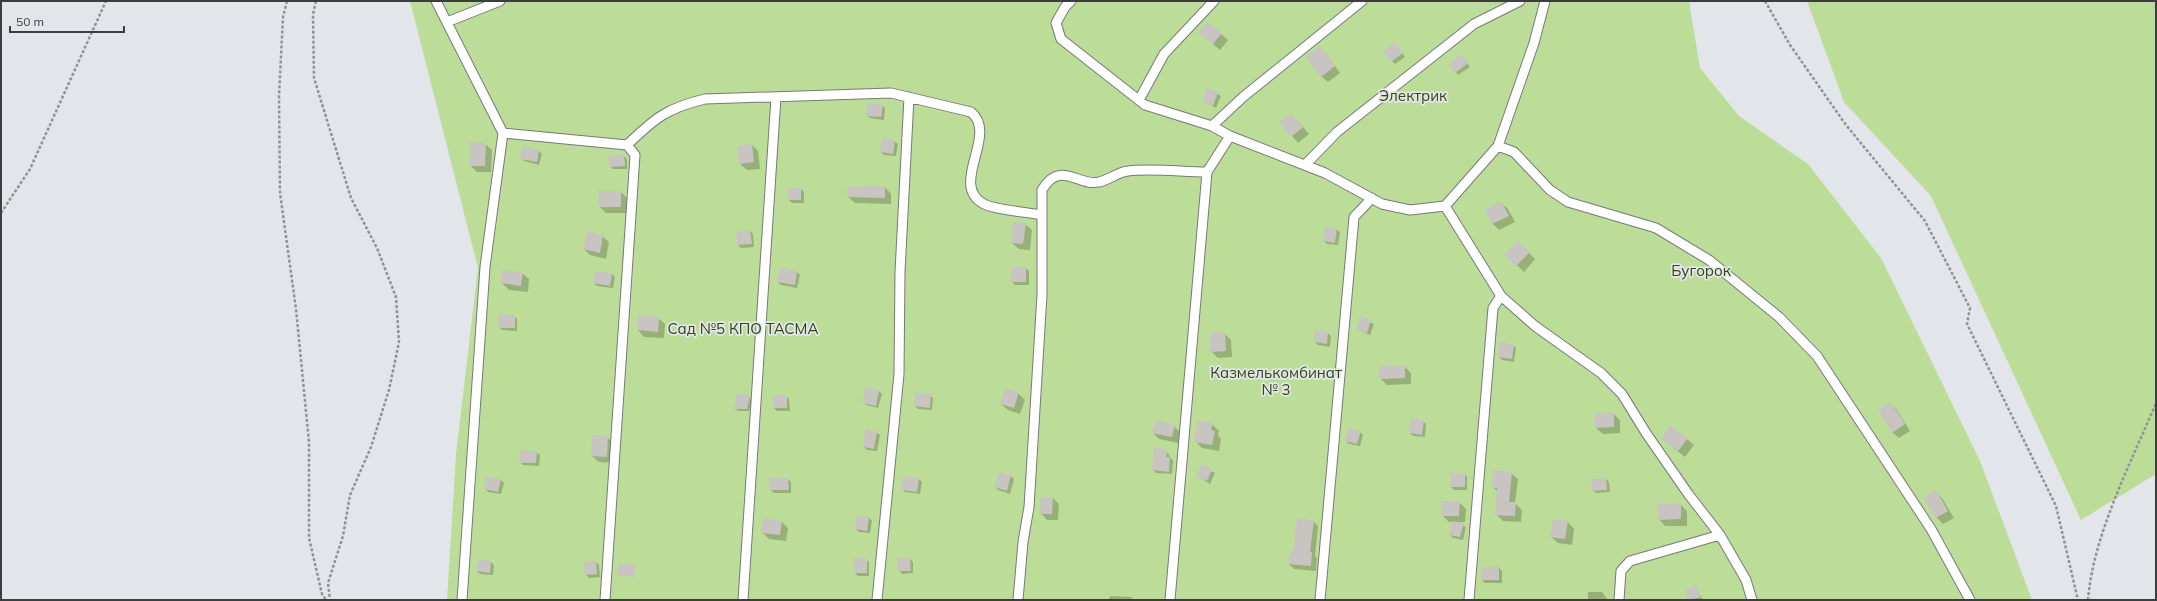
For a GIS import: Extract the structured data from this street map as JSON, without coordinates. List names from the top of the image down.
{
  "parks": [
    "Электрик",
    "Бугорок",
    "Сад №5 КПО ТАСМА",
    "Казмелькомбинат № 3"
  ],
  "scale_bar": "50 m"
}
